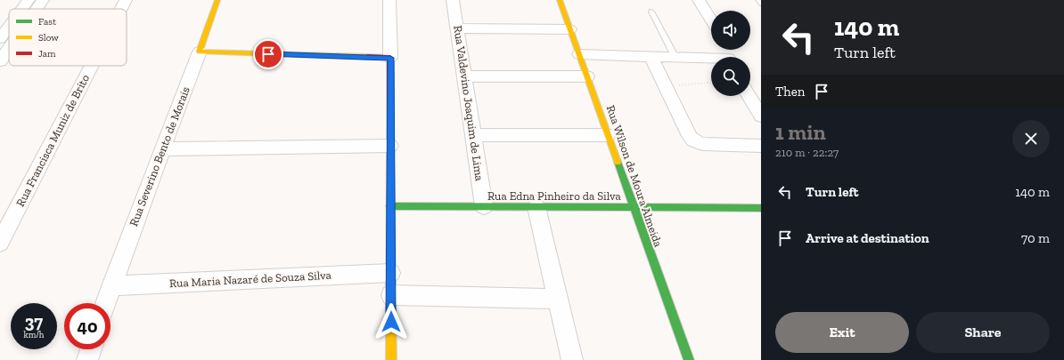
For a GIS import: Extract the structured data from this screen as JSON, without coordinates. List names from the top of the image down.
{
  "streets": {
    "street": [
      "Rua Valdevino Joaquim de Lima",
      "Rua Francisca Muniz de Brito",
      "Rua Severino Bento de Morais",
      "Rua Wilson de Moura Almeida",
      "Rua Edna Pinheiro da Silva",
      "Rua Maria Nazaré de Souza Silva"
    ]
  },
  "crossings": [
    ["Rua Valdevino Joaquim de Lima", "Rua Edna Pinheiro da Silva"],
    ["Rua Severino Bento de Morais", "Rua Maria Nazaré de Souza Silva"],
    ["Rua Wilson de Moura Almeida", "Rua Edna Pinheiro da Silva"]
  ],
  "legend": ["Fast", "Slow", "Jam"],
  "page": {
    "turn": ["140 m", "Turn left"],
    "then": "Then",
    "heading": ["1 min", "210 m · 22:27"],
    "list": [
      {
        "name": "Turn left",
        "value": "140 m"
      },
      {
        "name": "Arrive at destination",
        "value": "70 m"
      }
    ],
    "speed": "37 km/h",
    "limit": "40",
    "buttons": ["Exit", "Share"]
  }
}
